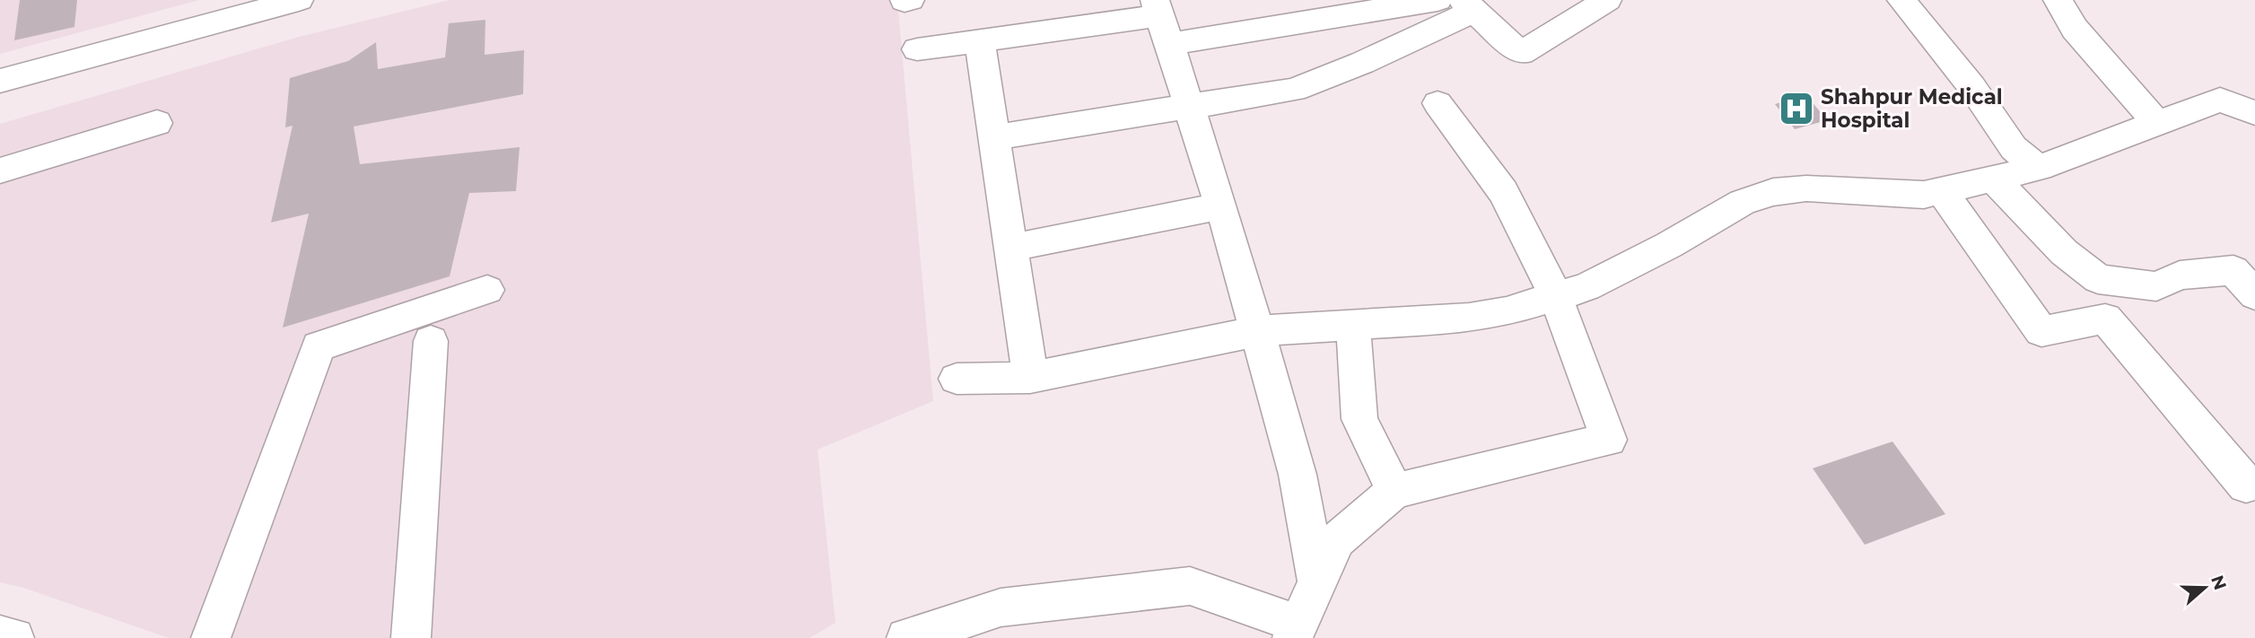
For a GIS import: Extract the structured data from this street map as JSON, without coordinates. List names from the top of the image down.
{
  "places": {
    "hospital": ["Shahpur Medical Hospital"]
  },
  "north": "right"
}
